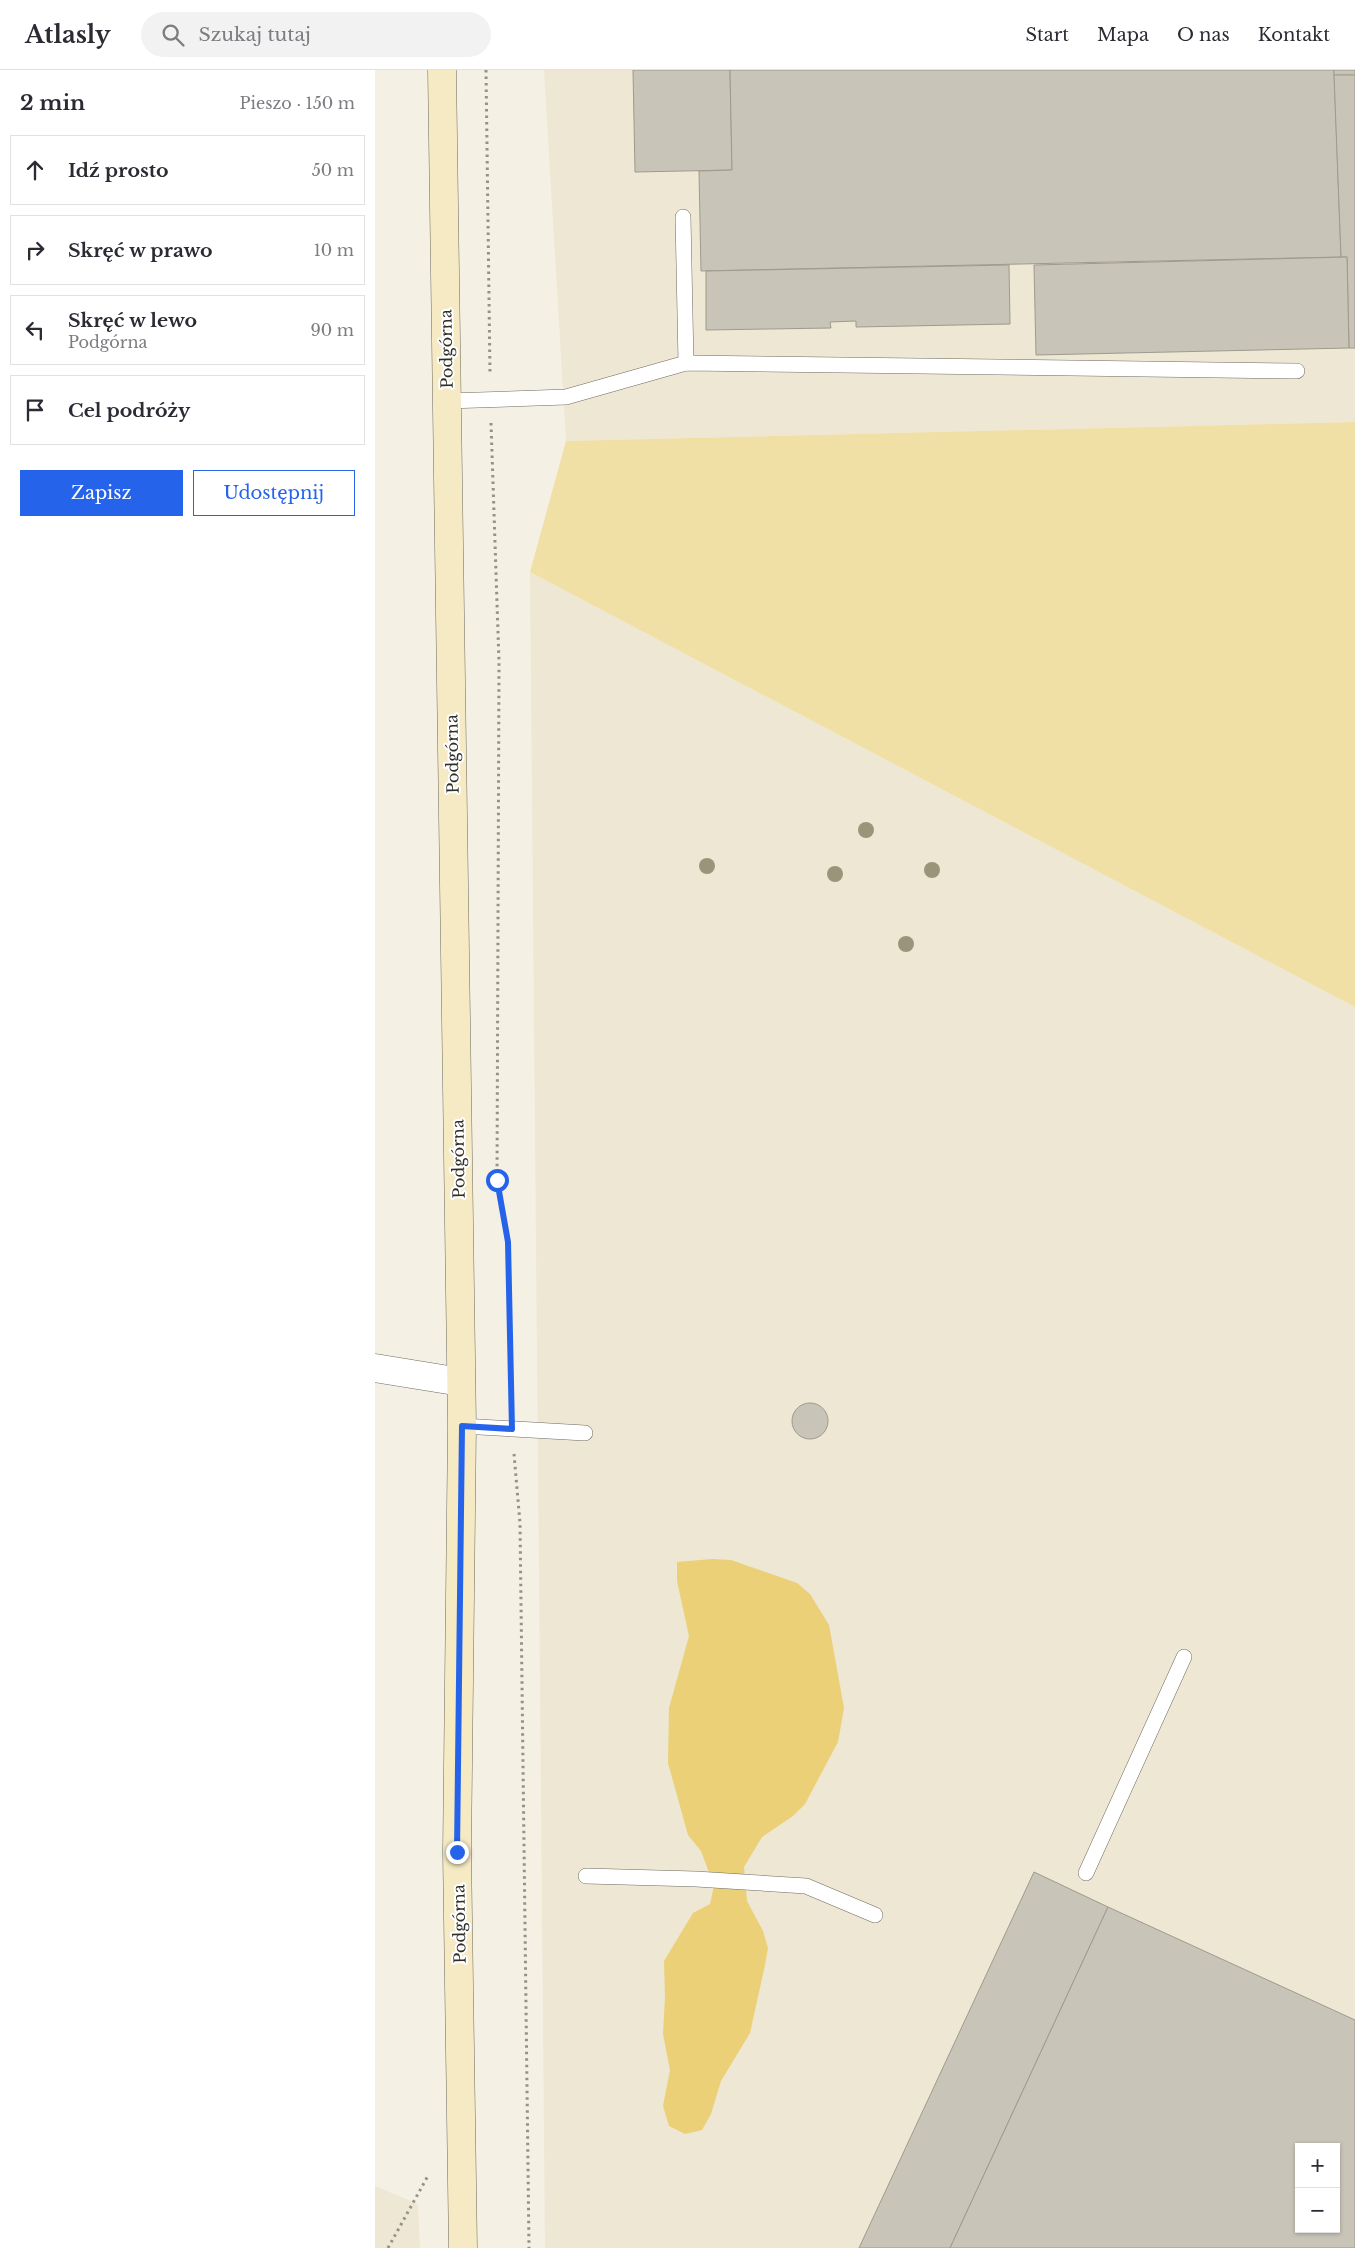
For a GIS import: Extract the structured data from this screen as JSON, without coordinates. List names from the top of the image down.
{
  "streets": {
    "main road": ["Podgórna"]
  },
  "page": {
    "header": "Atlasly",
    "search": "Szukaj tutaj",
    "nav": [
      "Start",
      "Mapa",
      "O nas",
      "Kontakt"
    ],
    "heading": ["2 min", "Pieszo · 150 m"],
    "list": [
      ["Idź prosto", "50 m"],
      ["Skręć w prawo", "10 m"],
      ["Skręć w lewo", "Podgórna", "90 m"],
      "Cel podróży"
    ],
    "buttons": ["Zapisz", "Udostępnij"],
    "map_buttons": ["+", "−"]
  }
}
